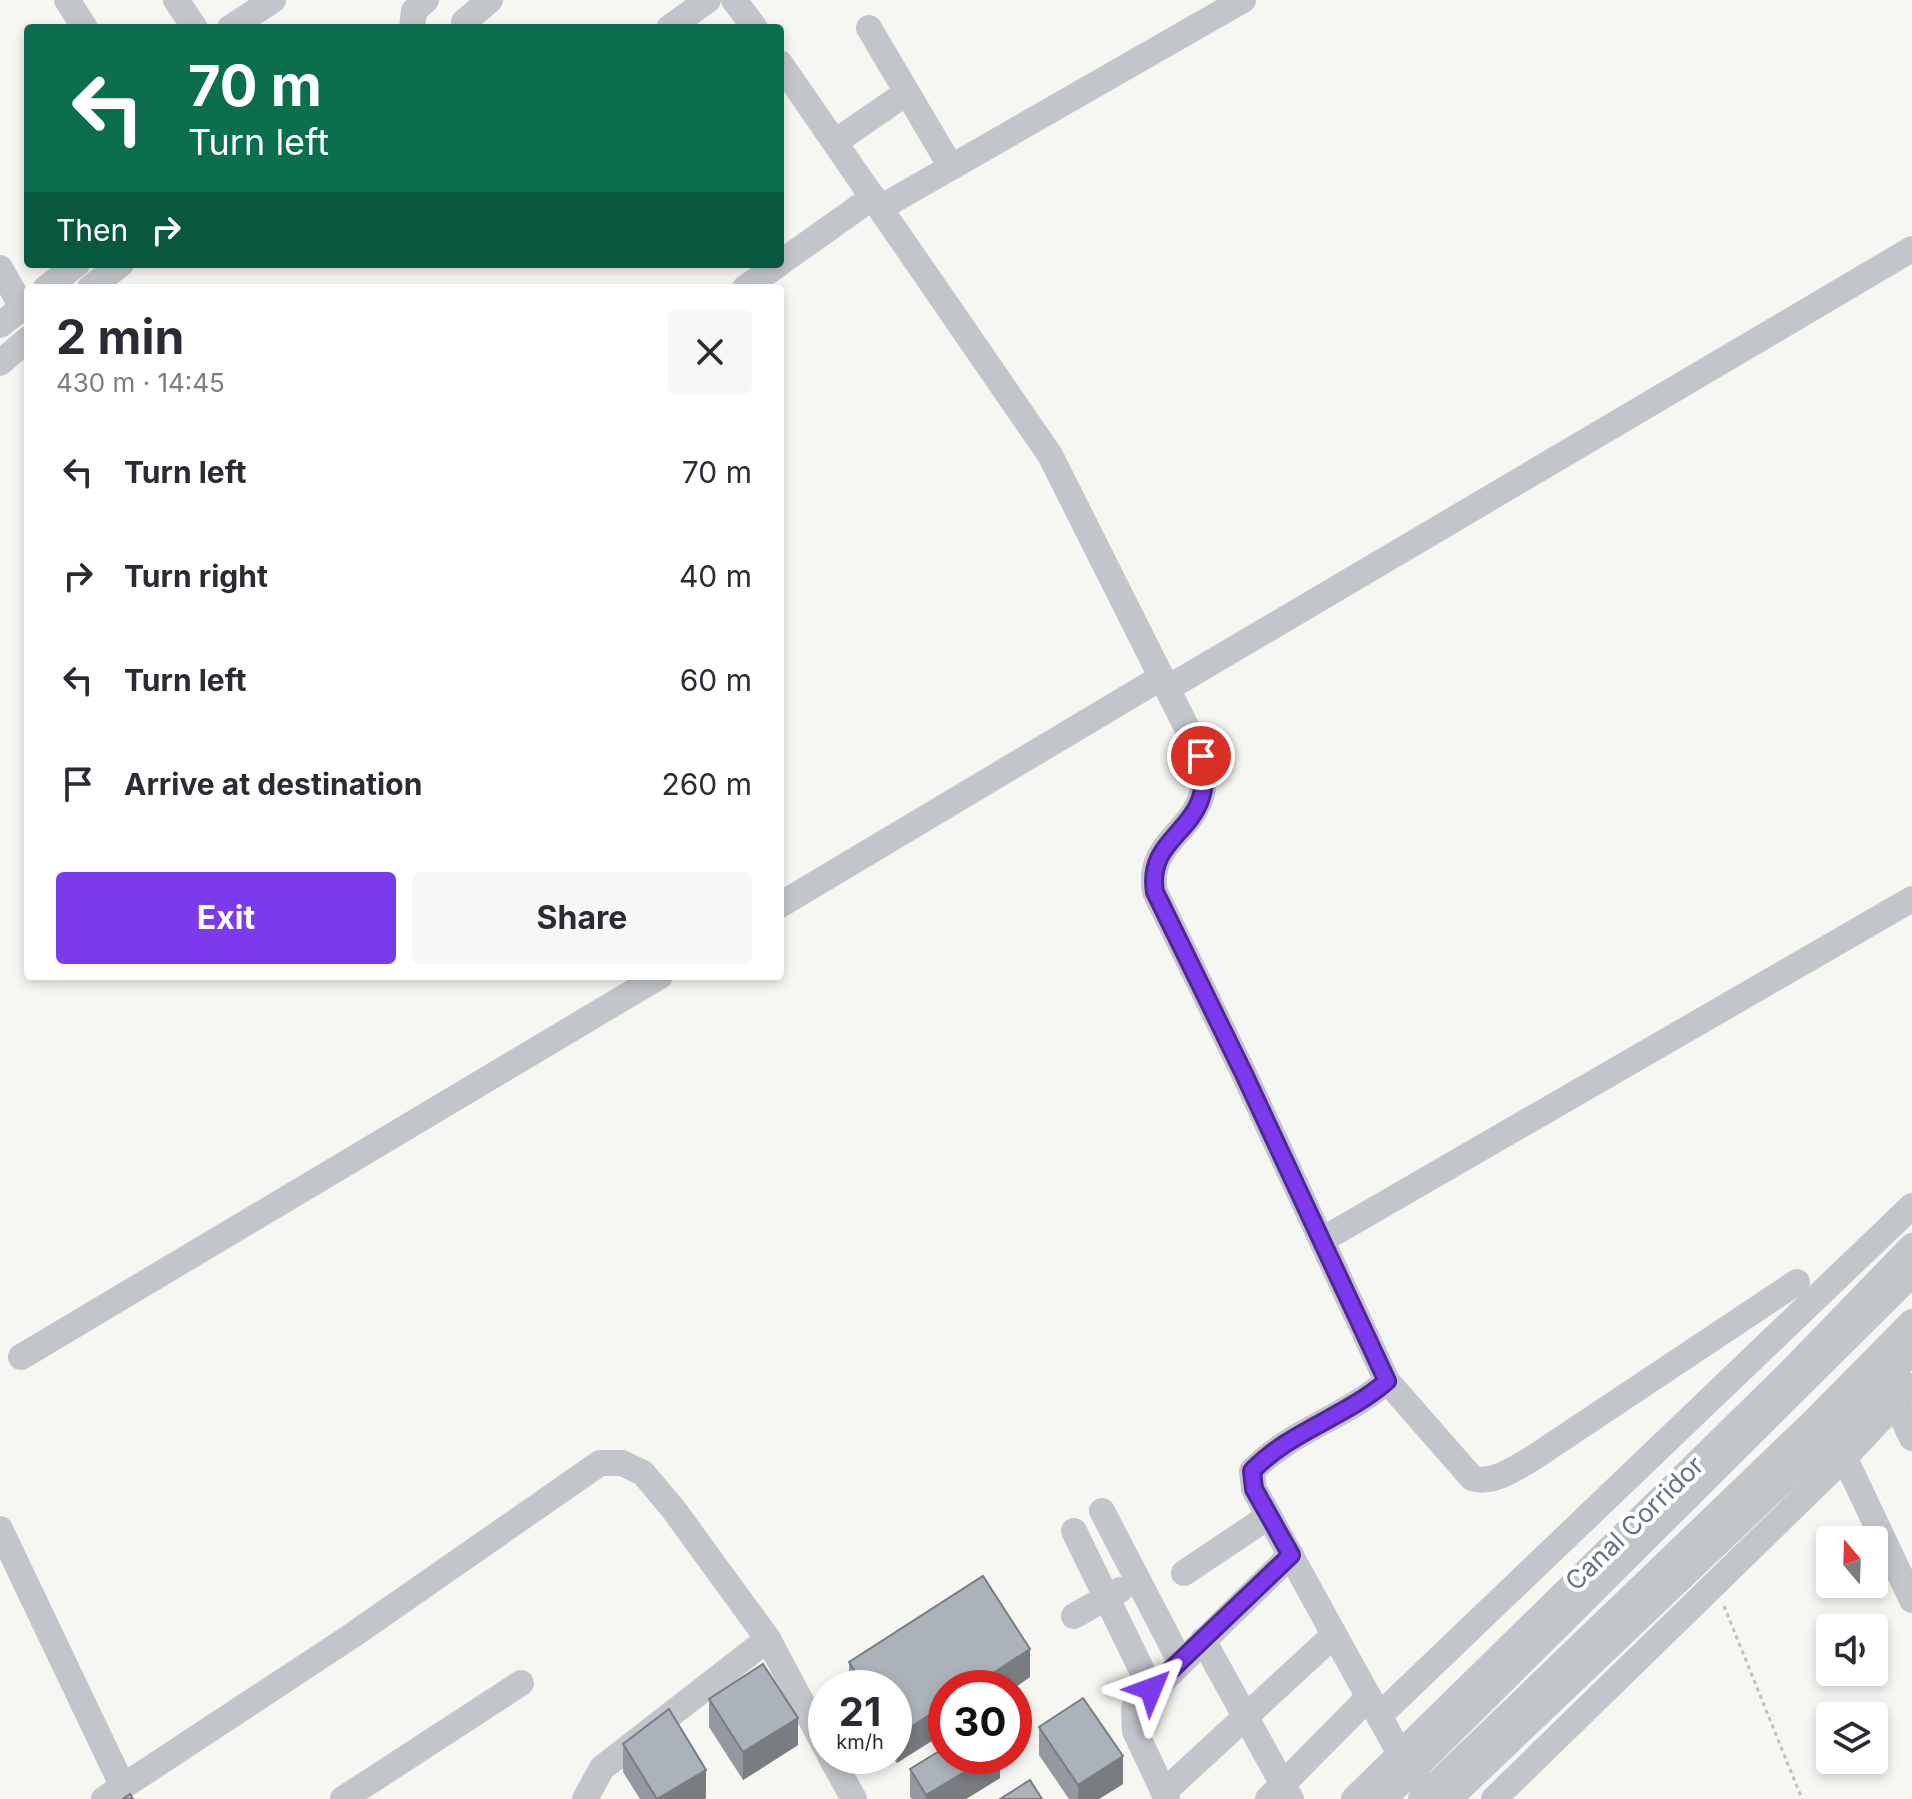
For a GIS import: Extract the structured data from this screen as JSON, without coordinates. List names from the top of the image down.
{
  "north": "top",
  "page": {
    "turn": ["70 m", "Turn left"],
    "then": "Then",
    "heading": ["2 min", "430 m · 14:45"],
    "list": [
      {
        "name": "Turn left",
        "value": "70 m"
      },
      {
        "name": "Turn right",
        "value": "40 m"
      },
      {
        "name": "Turn left",
        "value": "60 m"
      },
      {
        "name": "Arrive at destination",
        "value": "260 m"
      }
    ],
    "buttons": ["Exit", "Share"],
    "speed": "21 km/h",
    "limit": "30"
  }
}
